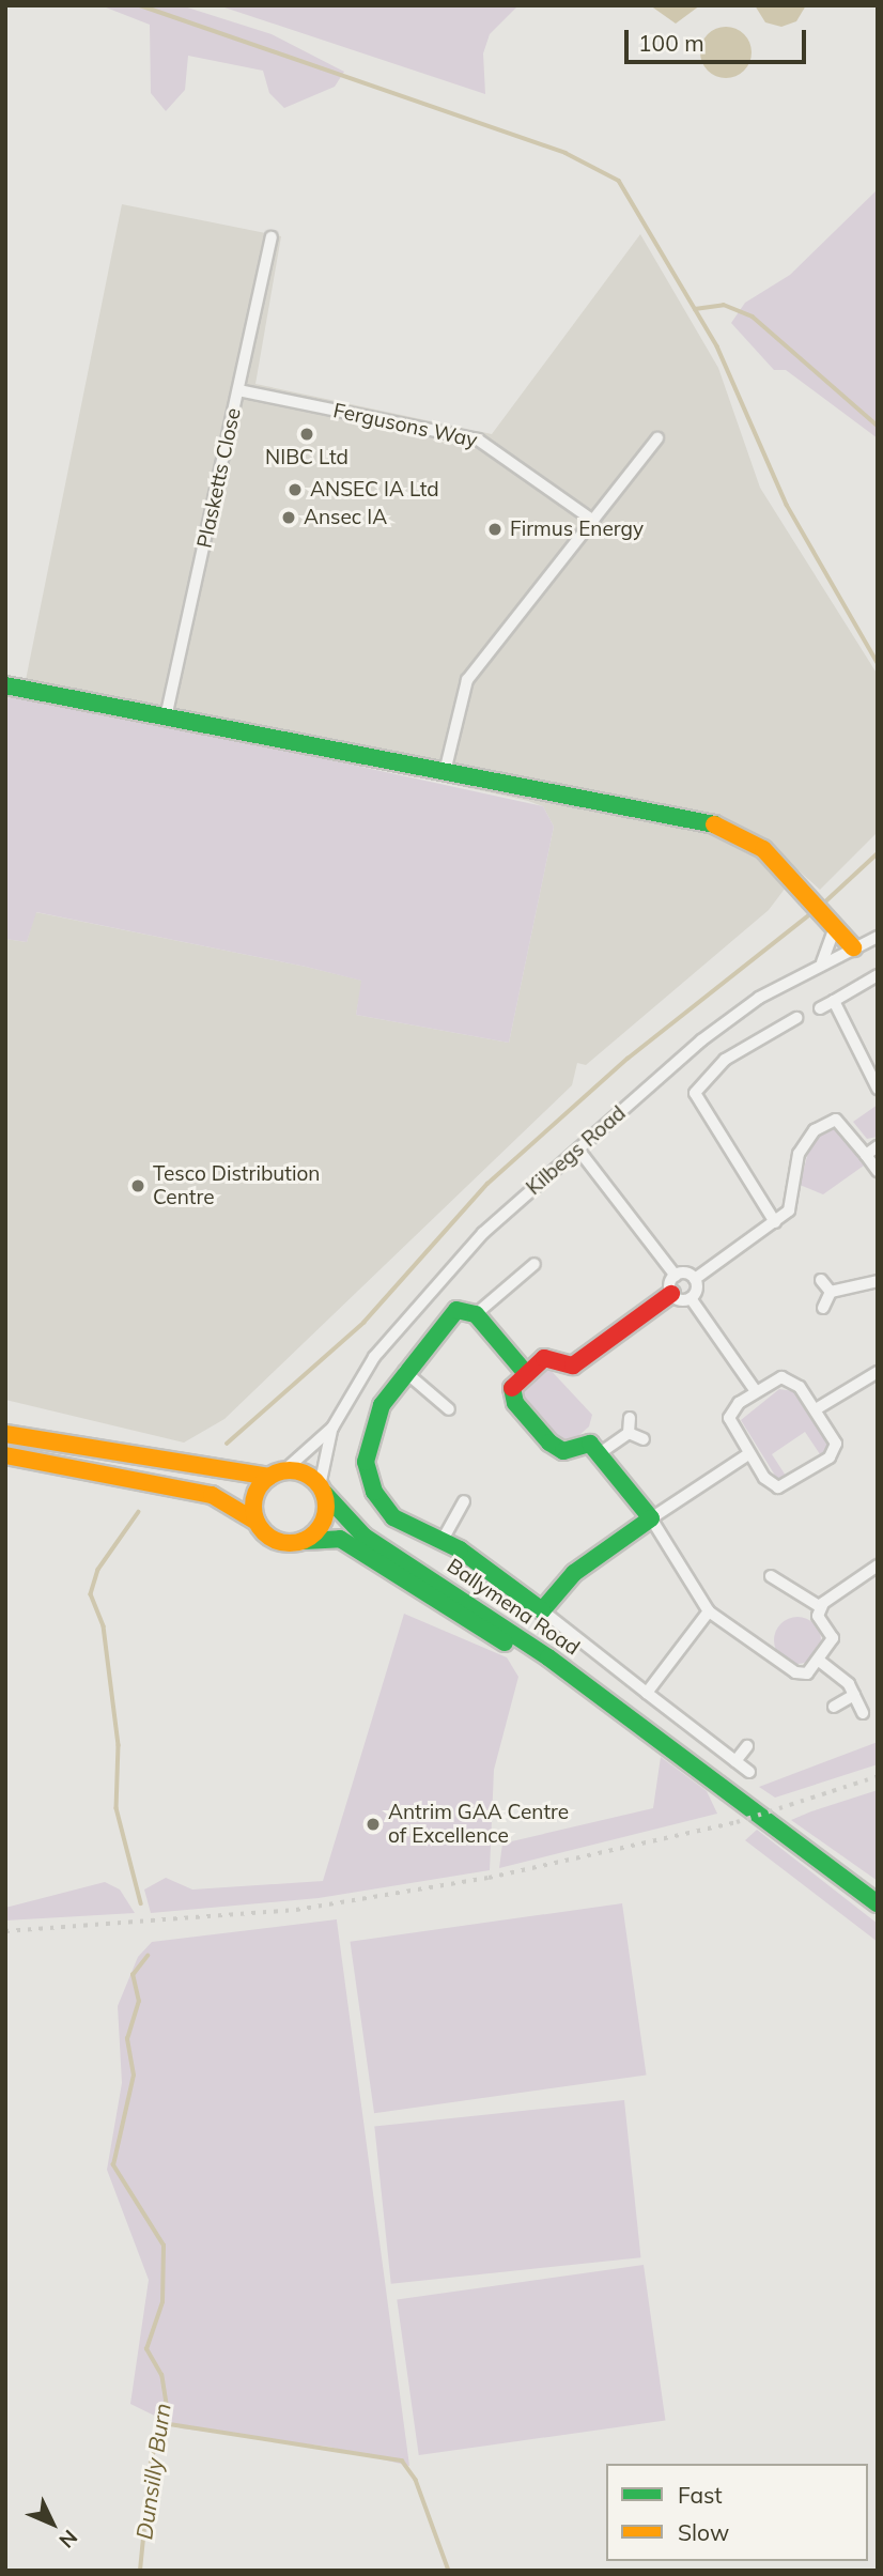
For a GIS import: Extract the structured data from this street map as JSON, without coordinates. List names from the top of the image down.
{
  "streets": {
    "main road": ["Ballymena Road"],
    "street": ["Fergusons Way", "Plasketts Close", "Kilbegs Road"]
  },
  "crossings": [
    ["Fergusons Way", "Plasketts Close"],
    ["Kilbegs Road", "Ballymena Road"]
  ],
  "water": ["Dunsilly Burn"],
  "places": [
    "NIBC Ltd",
    "ANSEC IA Ltd",
    "Ansec IA",
    "Firmus Energy",
    "Tesco Distribution Centre",
    "Antrim GAA Centre of Excellence"
  ],
  "legend": ["Fast", "Slow"],
  "scale_bar": "100 m",
  "north": "bottom right"
}
